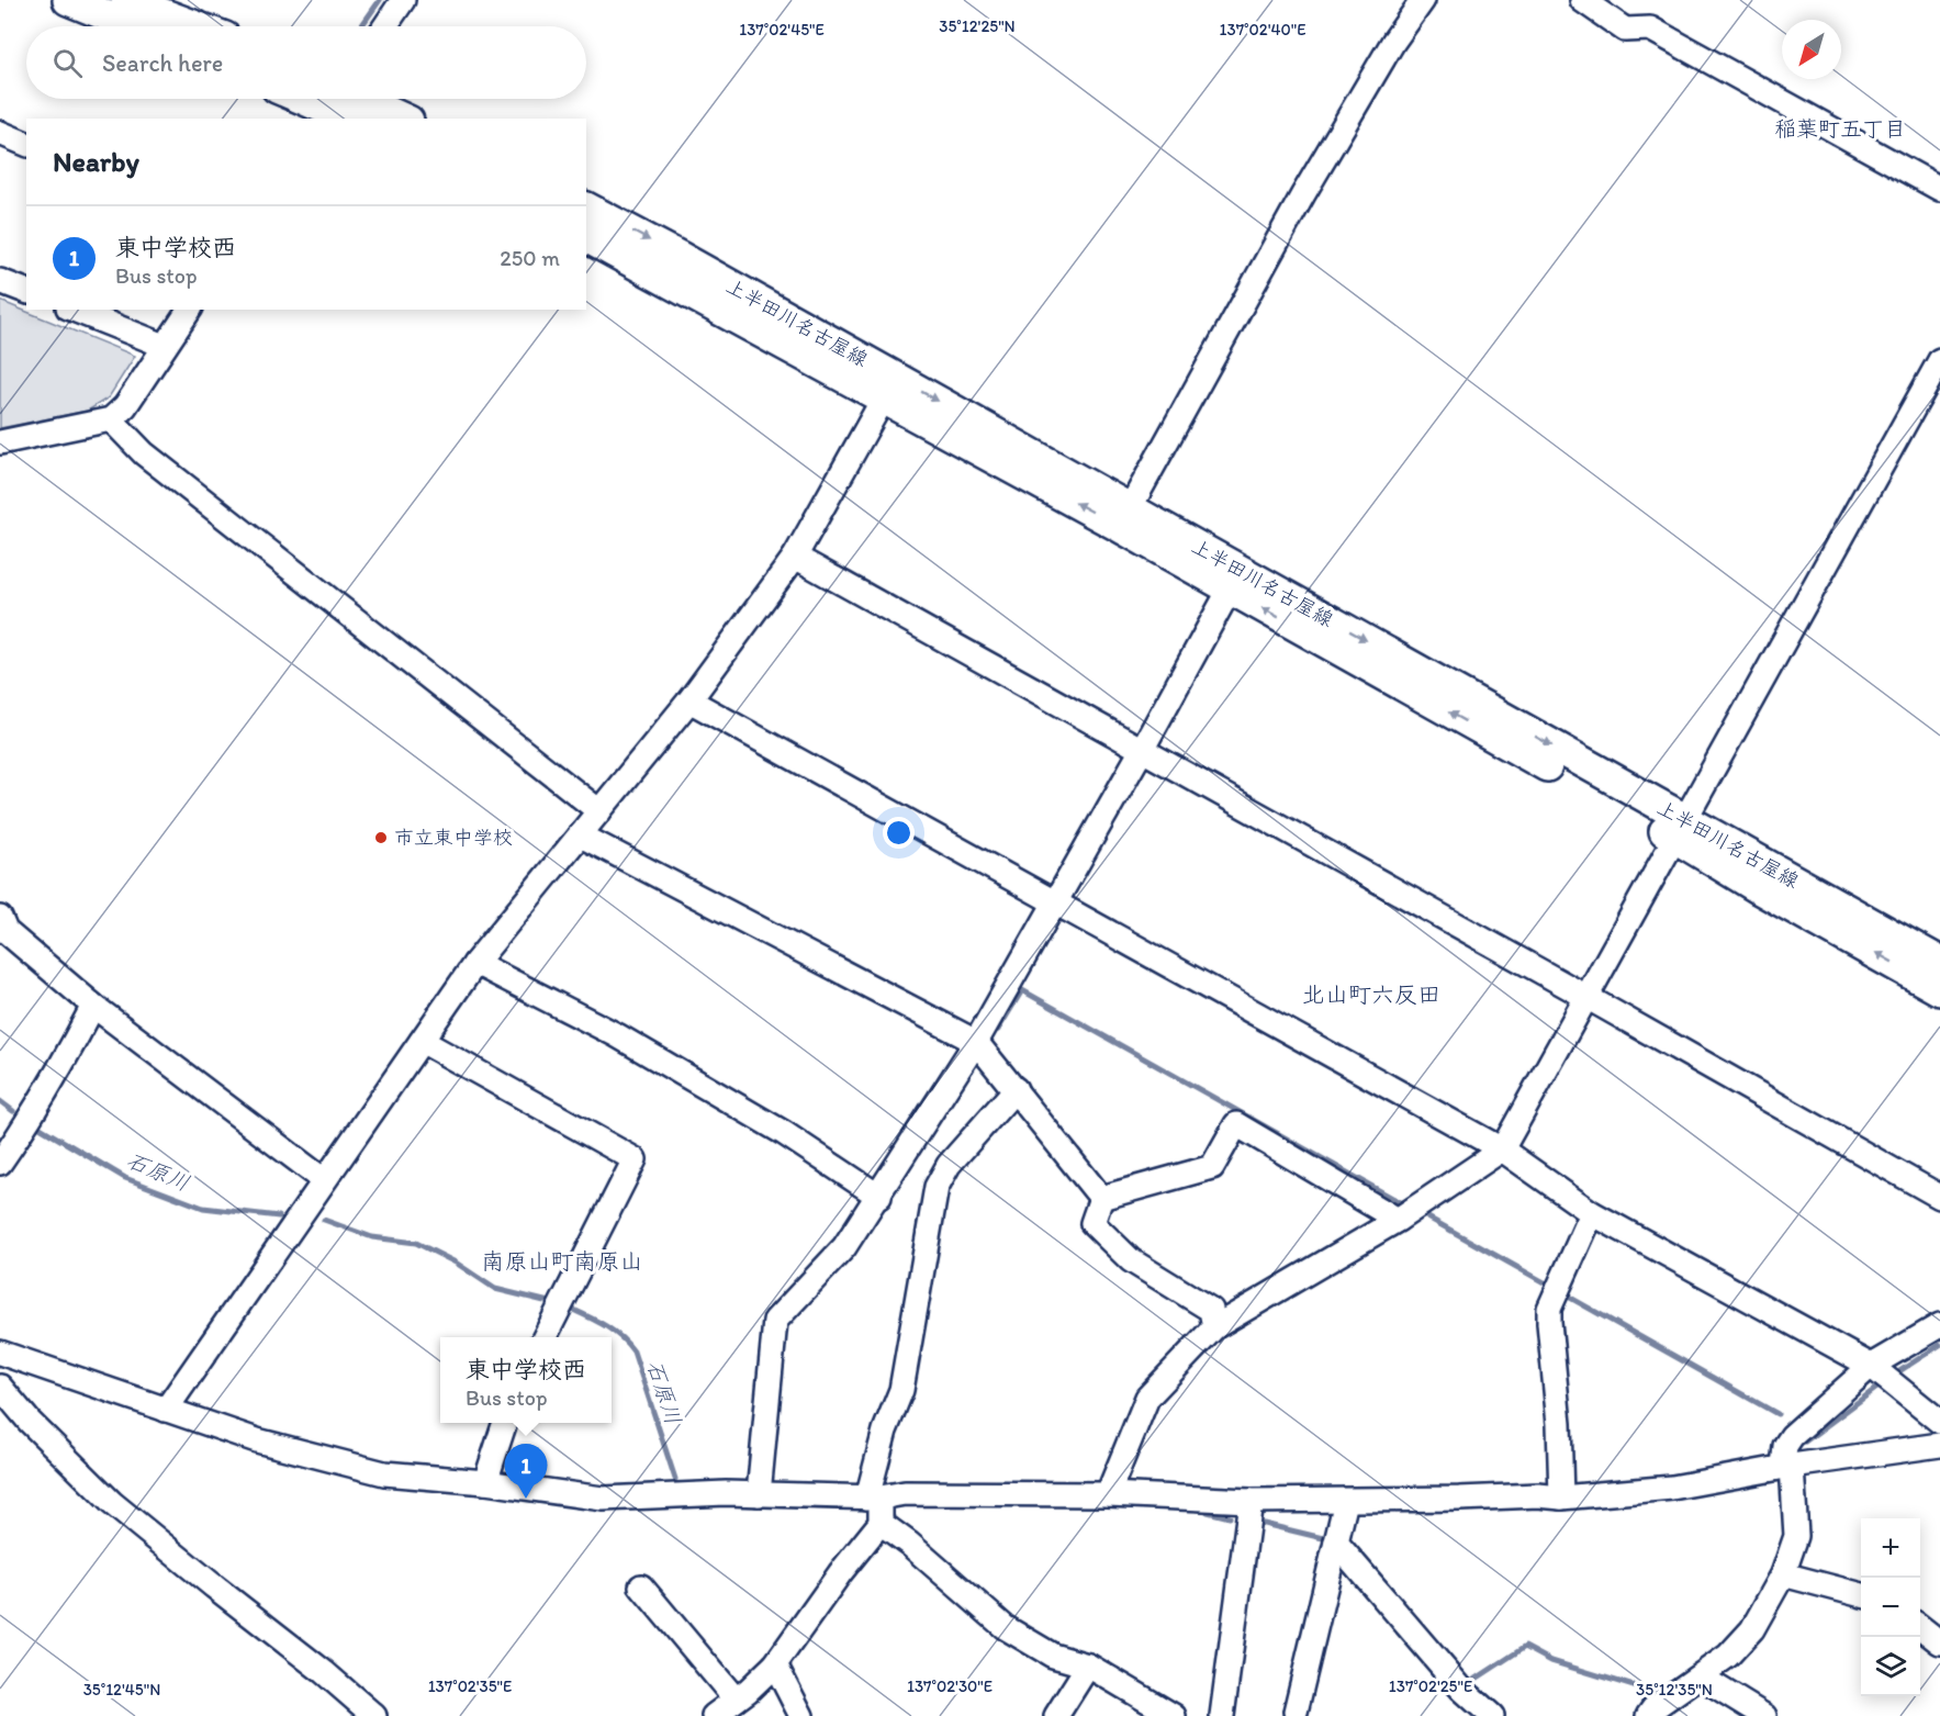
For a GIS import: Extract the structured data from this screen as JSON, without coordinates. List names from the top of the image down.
{
  "streets": {
    "main road": ["上半田川名古屋線"]
  },
  "districts": ["稲葉町五丁目", "北山町六反田", "南原山町南原山"],
  "water": ["石原川"],
  "places": ["市立東中学校"],
  "north": "bottom left",
  "page": {
    "search": "Search here",
    "heading": "Nearby",
    "list": [
      {
        "mark": "1",
        "name": "東中学校西",
        "note": "Bus stop",
        "value": "250 m"
      }
    ],
    "popup": ["東中学校西", "Bus stop"],
    "pins": "1",
    "map_buttons": ["+", "−"]
  },
  "coordinates": [
    "35°12'25\"N",
    "137°02'45\"E",
    "137°02'40\"E",
    "137°02'35\"E",
    "137°02'30\"E",
    "137°02'25\"E",
    "35°12'45\"N",
    "35°12'35\"N"
  ]
}
